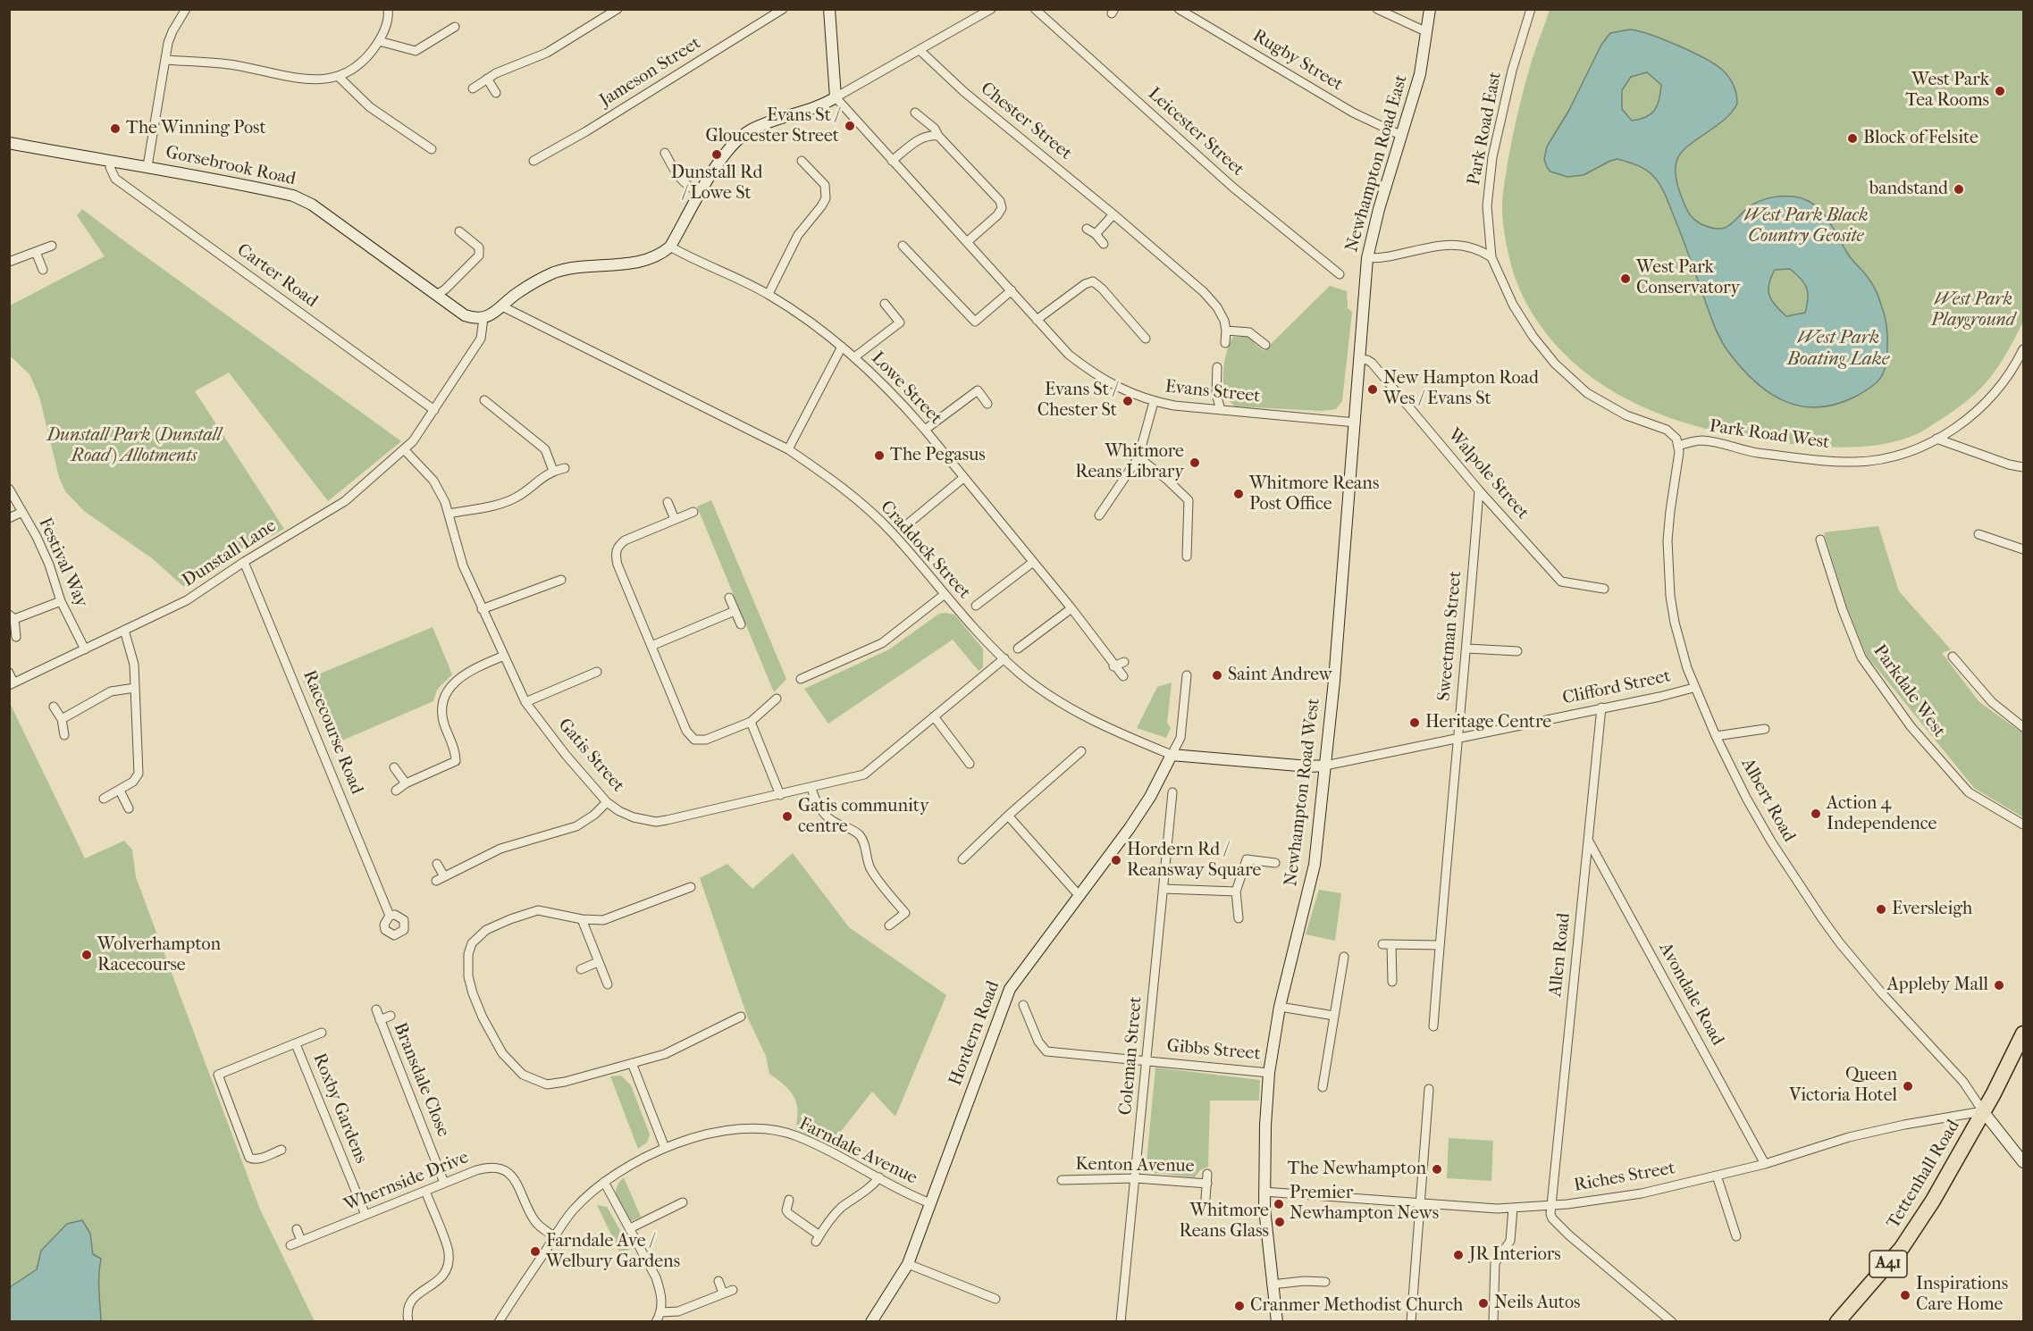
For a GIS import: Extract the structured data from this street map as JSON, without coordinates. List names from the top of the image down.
{
  "streets": {
    "highway": ["Tettenhall Road", "A41"],
    "street": [
      "Rugby Street",
      "Jameson Street",
      "Chester Street",
      "Park Road East",
      "Leicester Street",
      "Newhampton Road East",
      "Gorsebrook Road",
      "Carter Road",
      "Lowe Street",
      "Evans Street",
      "Park Road West",
      "Walpole Street",
      "Craddock Street",
      "Dunstall Lane",
      "Festival Way",
      "Sweetman Street",
      "Clifford Street",
      "Parkdale West",
      "Racecourse Road",
      "Gatis Street",
      "Newhampton Road West",
      "Albert Road",
      "Allen Road",
      "Avondale Road",
      "Hordern Road",
      "Gibbs Street",
      "Coleman Street",
      "Bransdale Close",
      "Roxby Gardens",
      "Farndale Avenue",
      "Kenton Avenue",
      "Riches Street",
      "Whernside Drive"
    ]
  },
  "crossings": [
    ["Rugby Street", "Newhampton Road East"],
    ["Newhampton Road East", "Walpole Street"],
    ["Newhampton Road East", "Newhampton Road West"],
    ["Gorsebrook Road", "Carter Road"],
    ["Gorsebrook Road", "Dunstall Lane"],
    ["Carter Road", "Dunstall Lane"],
    ["Evans Street", "Newhampton Road West"],
    ["Park Road West", "Albert Road"],
    ["Walpole Street", "Sweetman Street"],
    ["Walpole Street", "Newhampton Road West"],
    ["Craddock Street", "Gatis Street"],
    ["Craddock Street", "Hordern Road"],
    ["Dunstall Lane", "Festival Way"],
    ["Dunstall Lane", "Racecourse Road"],
    ["Dunstall Lane", "Gatis Street"],
    ["Sweetman Street", "Clifford Street"],
    ["Clifford Street", "Newhampton Road West"],
    ["Clifford Street", "Albert Road"],
    ["Clifford Street", "Allen Road"],
    ["Newhampton Road West", "Gibbs Street"],
    ["Newhampton Road West", "Riches Street"],
    ["Albert Road", "Tettenhall Road"],
    ["Albert Road", "Riches Street"],
    ["Allen Road", "Avondale Road"],
    ["Allen Road", "Riches Street"],
    ["Avondale Road", "Riches Street"],
    ["Hordern Road", "Farndale Avenue"],
    ["Gibbs Street", "Coleman Street"],
    ["Coleman Street", "Kenton Avenue"],
    ["Bransdale Close", "Whernside Drive"],
    ["Roxby Gardens", "Whernside Drive"],
    ["Farndale Avenue", "Whernside Drive"],
    ["Tettenhall Road", "Riches Street"]
  ],
  "water": ["West Park Boating Lake"],
  "parks": ["West Park Black Country Geosite", "West Park Playground", "Dunstall Park (Dunstall Road) Allotments"],
  "places": [
    "West Park Tea Rooms",
    "Evans St / Gloucester Street",
    "The Winning Post",
    "Block of Felsite",
    "Dunstall Rd / Lowe St",
    "bandstand",
    "West Park Conservatory",
    "New Hampton Road Wes / Evans St",
    "Evans St / Chester St",
    "The Pegasus",
    "Whitmore Reans Library",
    "Whitmore Reans Post Office",
    "Saint Andrew",
    "Heritage Centre",
    "Action 4 Independence",
    "Gatis community centre",
    "Hordern Rd / Reansway Square",
    "Eversleigh",
    "Wolverhampton Racecourse",
    "Appleby Mall",
    "Queen Victoria Hotel",
    "The Newhampton",
    "Premier Newhampton News",
    "Whitmore Reans Glass",
    "Farndale Ave / Welbury Gardens",
    "JR Interiors",
    "Inspirations Care Home",
    "Neils Autos",
    "Cranmer Methodist Church"
  ]
}
